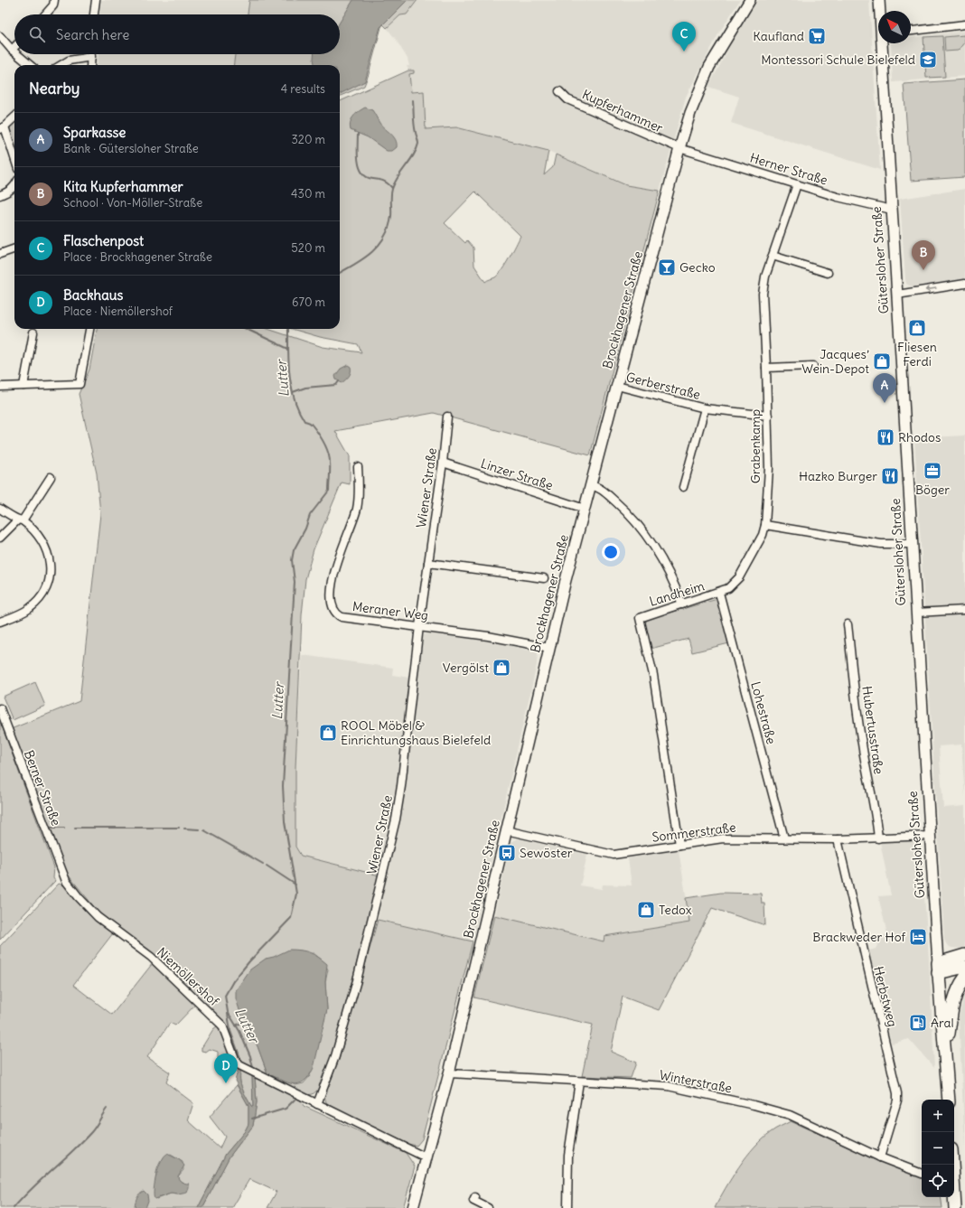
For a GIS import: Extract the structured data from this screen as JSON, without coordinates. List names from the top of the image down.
{
  "streets": {
    "main road": ["Gütersloher Straße", "Brockhagener Straße"],
    "street": [
      "Kupferhammer",
      "Herner Straße",
      "Gerberstraße",
      "Grabenkamp",
      "Linzer Straße",
      "Wiener Straße",
      "Landheim",
      "Meraner Weg",
      "Lohestraße",
      "Hubertusstraße",
      "Berner Straße",
      "Sommerstraße",
      "Niemöllershof",
      "Herbstweg",
      "Winterstraße"
    ]
  },
  "crossings": [
    ["Kupferhammer", "Herner Straße"],
    ["Kupferhammer", "Brockhagener Straße"],
    ["Herner Straße", "Gütersloher Straße"],
    ["Herner Straße", "Brockhagener Straße"],
    ["Herner Straße", "Grabenkamp"],
    ["Gütersloher Straße", "Sommerstraße"],
    ["Brockhagener Straße", "Gerberstraße"],
    ["Brockhagener Straße", "Linzer Straße"],
    ["Brockhagener Straße", "Meraner Weg"],
    ["Brockhagener Straße", "Sommerstraße"],
    ["Brockhagener Straße", "Niemöllershof"],
    ["Brockhagener Straße", "Winterstraße"],
    ["Gerberstraße", "Grabenkamp"],
    ["Grabenkamp", "Landheim"],
    ["Linzer Straße", "Wiener Straße"],
    ["Wiener Straße", "Meraner Weg"],
    ["Wiener Straße", "Niemöllershof"],
    ["Landheim", "Lohestraße"],
    ["Landheim", "Sommerstraße"],
    ["Lohestraße", "Sommerstraße"],
    ["Hubertusstraße", "Sommerstraße"],
    ["Berner Straße", "Niemöllershof"],
    ["Sommerstraße", "Herbstweg"],
    ["Herbstweg", "Winterstraße"]
  ],
  "water": ["Lutter"],
  "places": {
    "supermarket": ["Kaufland"],
    "school or university": ["Montessori Schule Bielefeld"],
    "bar": ["Gecko"],
    "shop": [
      "Fliesen Ferdi",
      "Jacques’ Wein-Depot",
      "Vergölst",
      "ROOL Möbel & Einrichtungshaus Bielefeld",
      "Tedox"
    ],
    "restaurant": ["Rhodos", "Hazko Burger"],
    "office": ["Böger"],
    "bus stop": ["Sewöster"],
    "hotel": ["Brackweder Hof"],
    "fuel station": ["Aral"]
  },
  "north": "top left",
  "page": {
    "search": "Search here",
    "pins": [
      "C",
      "B",
      "A",
      "D"
    ],
    "heading": ["Nearby", "4 results"],
    "list": [
      {
        "mark": "A",
        "name": "Sparkasse",
        "note": "Bank · Gütersloher Straße",
        "value": "320 m"
      },
      {
        "mark": "B",
        "name": "Kita Kupferhammer",
        "note": "School · Von-Möller-Straße",
        "value": "430 m"
      },
      {
        "mark": "C",
        "name": "Flaschenpost",
        "note": "Place · Brockhagener Straße",
        "value": "520 m"
      },
      {
        "mark": "D",
        "name": "Backhaus",
        "note": "Place · Niemöllershof",
        "value": "670 m"
      }
    ],
    "map_buttons": ["+", "−"]
  }
}
